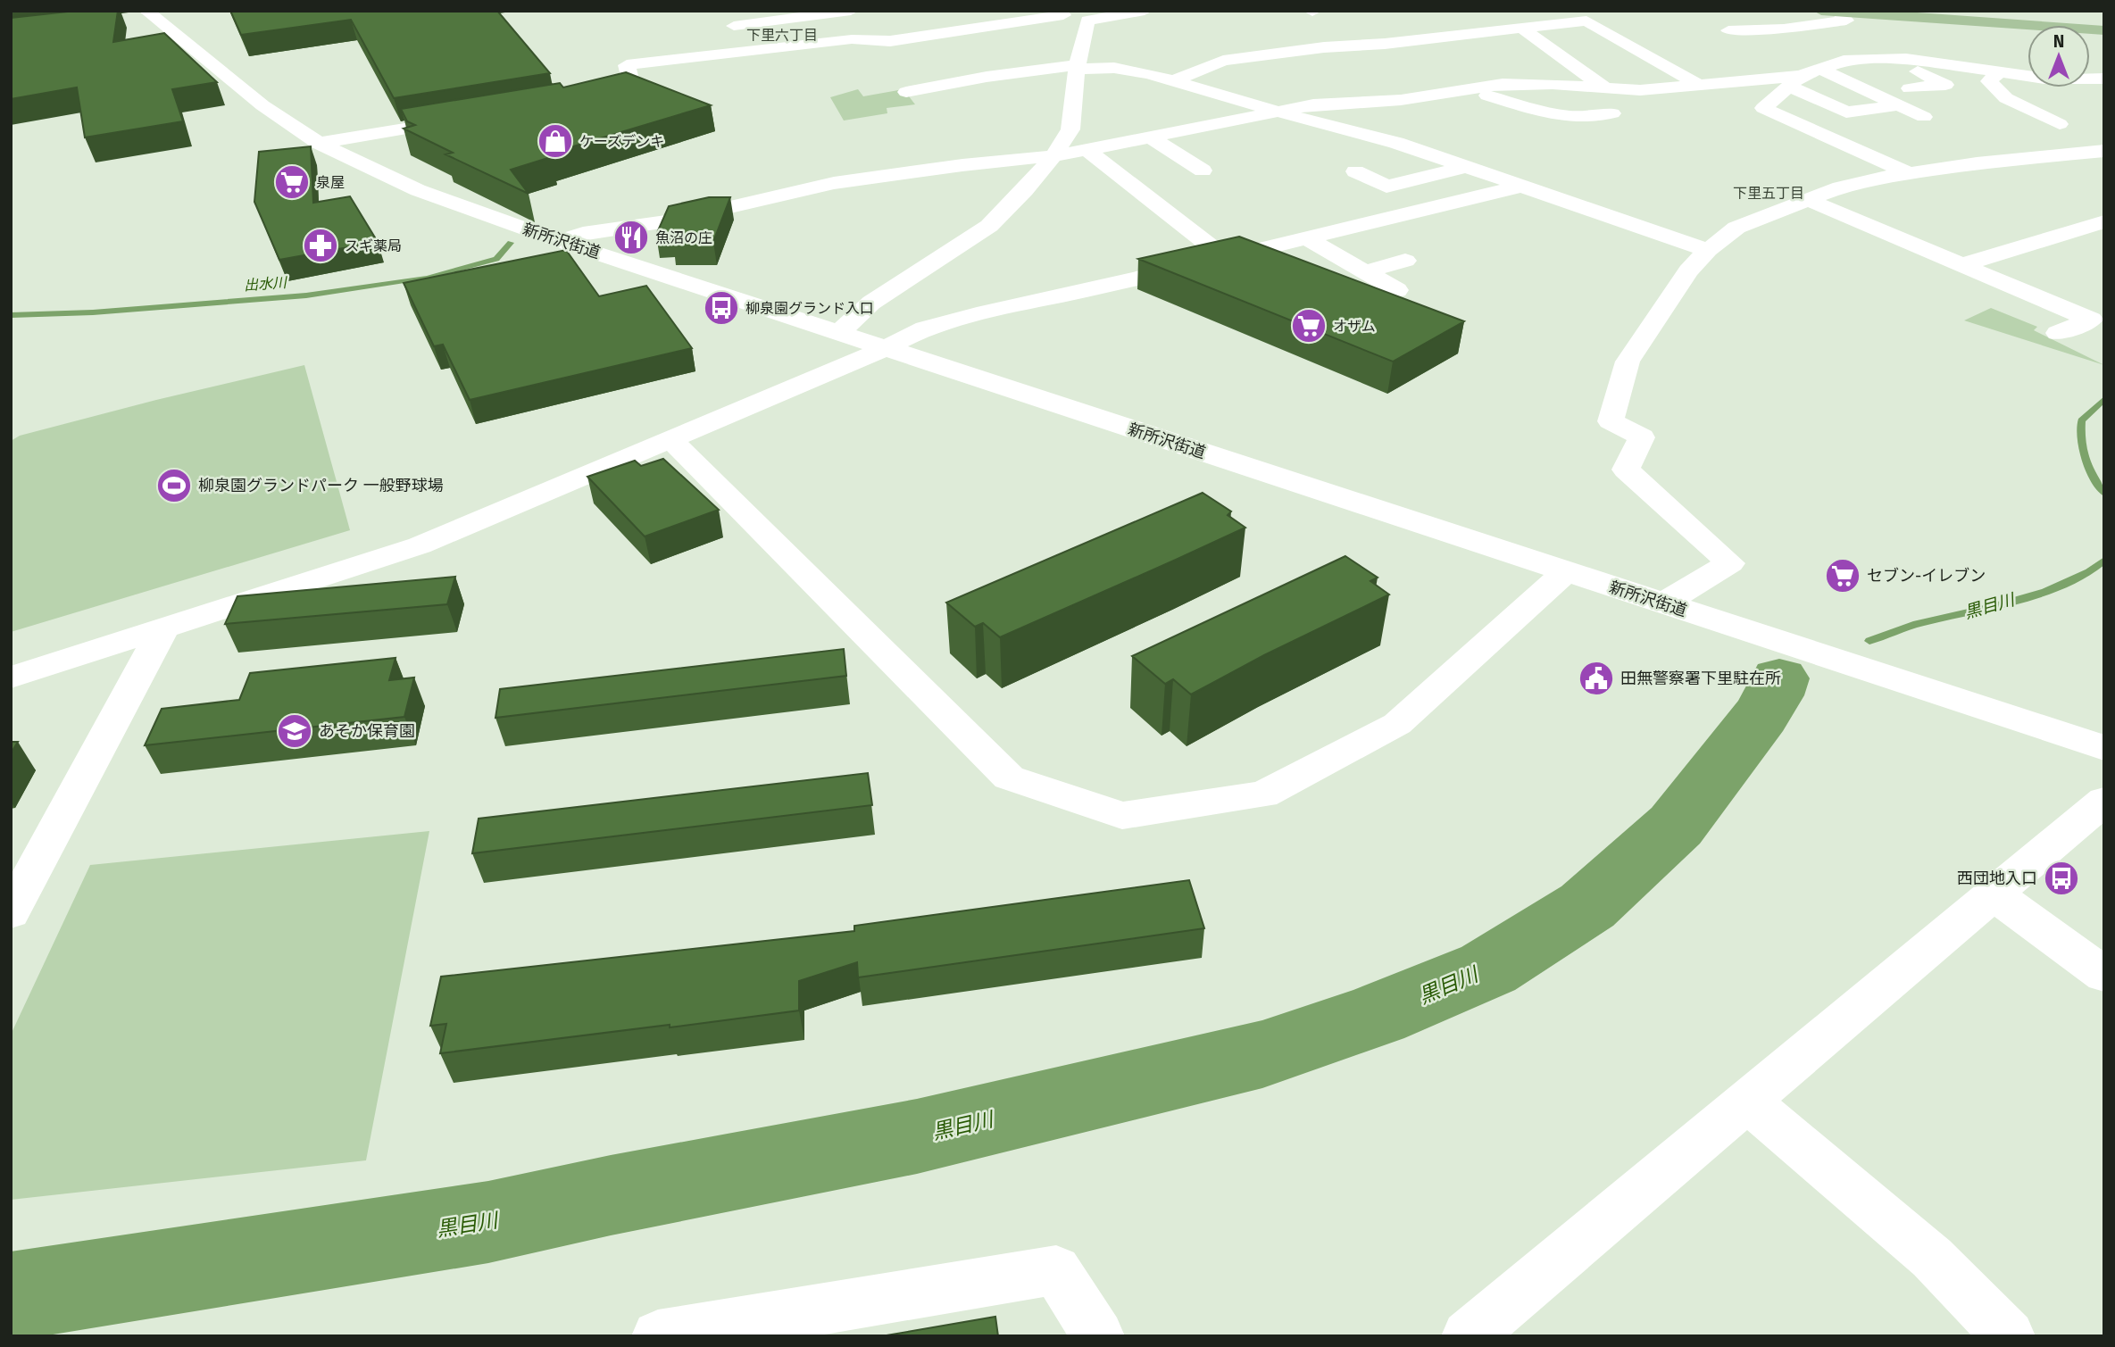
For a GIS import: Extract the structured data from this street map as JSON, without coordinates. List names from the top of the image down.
{
  "streets": {
    "street": ["新所沢街道"]
  },
  "districts": ["下里六丁目", "下里五丁目"],
  "water": ["出水川", "黒目川"],
  "places": {
    "shop": ["ケーズデンキ"],
    "supermarket": ["泉屋", "オザム", "セブン-イレブン"],
    "restaurant": ["魚沼の庄"],
    "pharmacy": ["スギ薬局"],
    "bus stop": ["柳泉園グランド入口", "西団地入口"],
    "sports": ["柳泉園グランドパーク 一般野球場"],
    "public building": ["田無警察署下里駐在所"],
    "school or university": ["あそか保育園"]
  },
  "north": "top"
}
